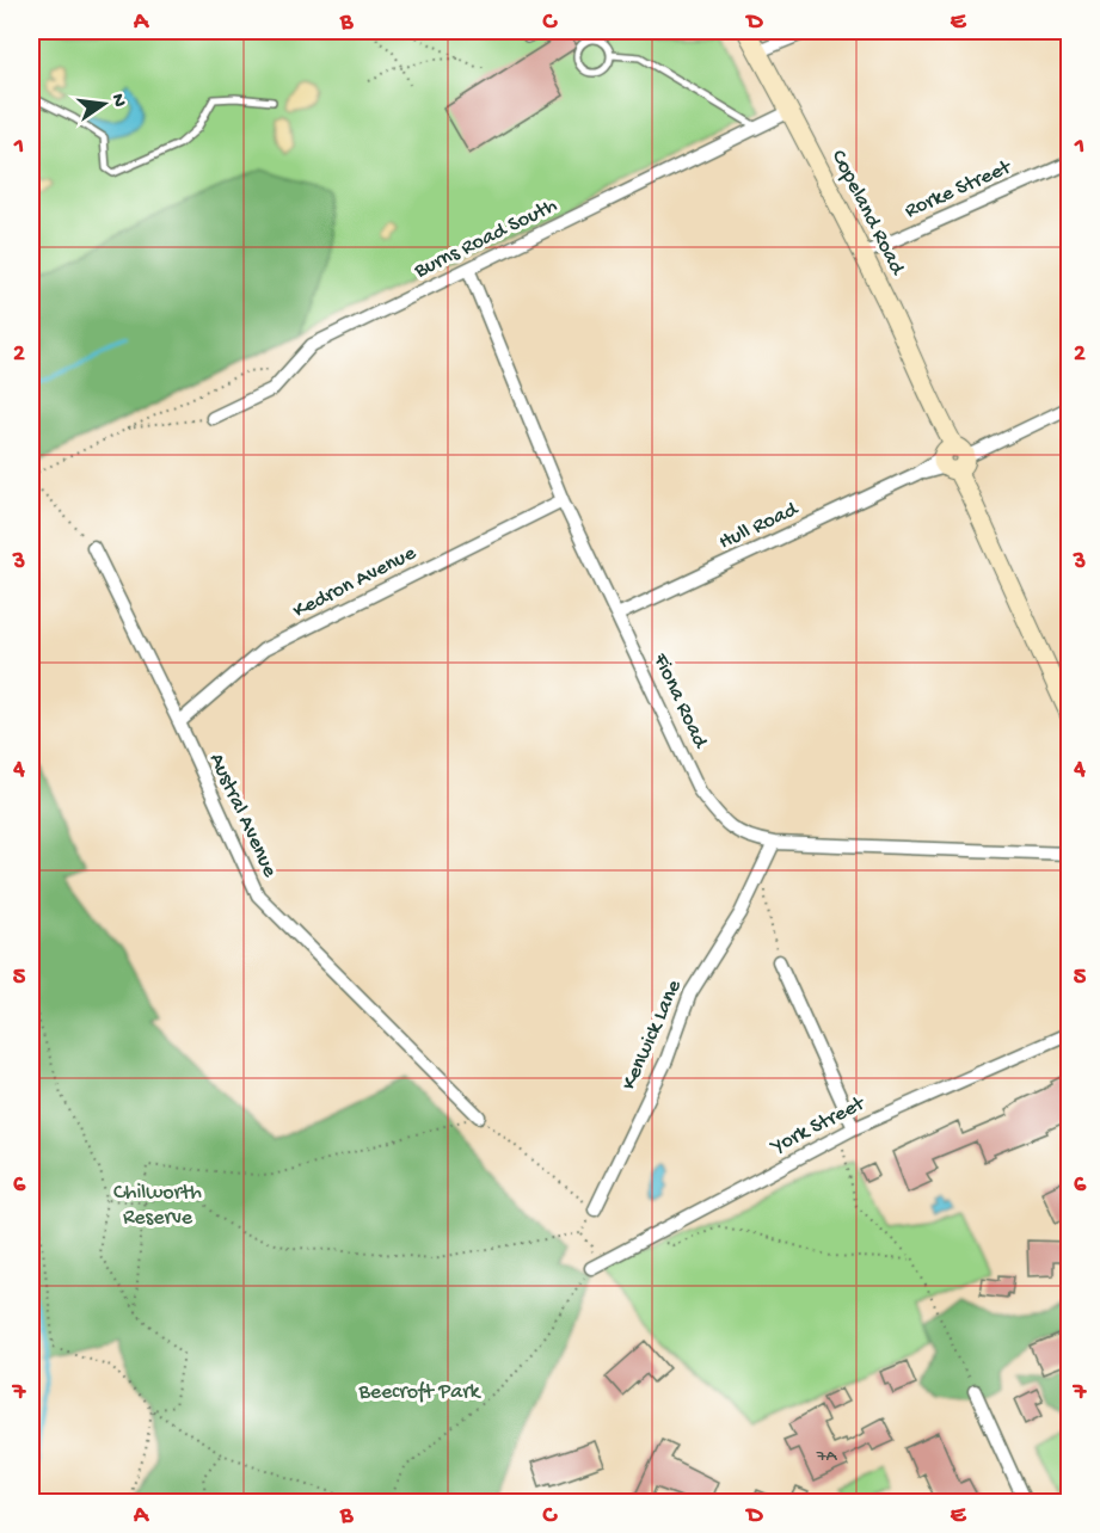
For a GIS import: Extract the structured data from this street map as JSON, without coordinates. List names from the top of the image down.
{
  "streets": {
    "main road": ["Copeland Road"],
    "street": [
      "Rorke Street",
      "Burns Road South",
      "Hull Road",
      "Kedron Avenue",
      "Fiona Road",
      "Austral Avenue",
      "Kenwick Lane",
      "York Street"
    ]
  },
  "crossings": [
    ["Rorke Street", "Copeland Road"],
    ["Copeland Road", "Burns Road South"],
    ["Copeland Road", "Hull Road"],
    ["Burns Road South", "Fiona Road"],
    ["Hull Road", "Fiona Road"],
    ["Kedron Avenue", "Fiona Road"],
    ["Kedron Avenue", "Austral Avenue"],
    ["Fiona Road", "Kenwick Lane"]
  ],
  "parks": ["Chilworth Reserve", "Beecroft Park"],
  "house_numbers": ["7A"],
  "north": "right",
  "grid": {
    "columns": [
      "A",
      "B",
      "C",
      "D",
      "E"
    ],
    "rows": [
      "1",
      "2",
      "3",
      "4",
      "5",
      "6",
      "7"
    ]
  }
}
